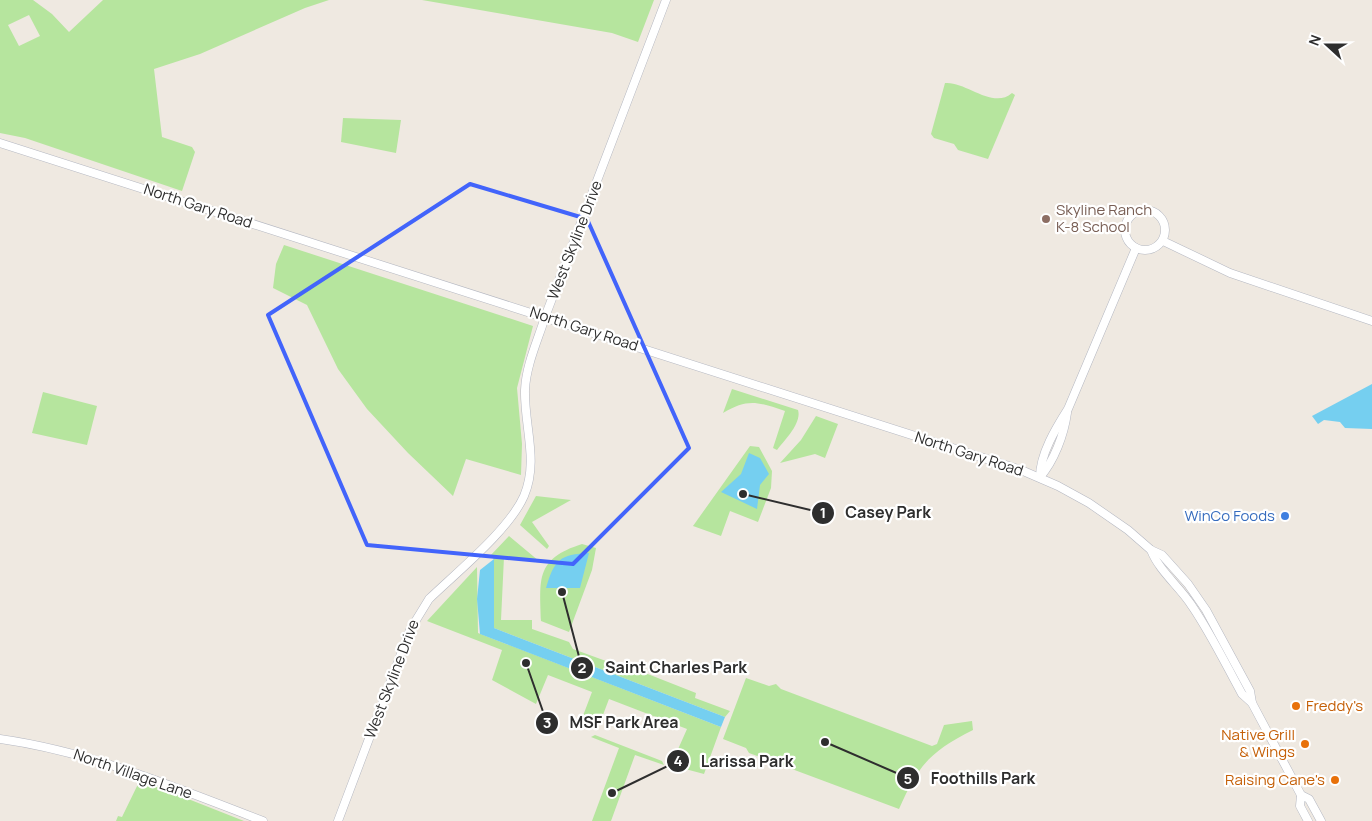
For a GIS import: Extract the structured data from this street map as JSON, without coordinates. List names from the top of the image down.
{
  "streets": {
    "street": ["North Gary Road", "West Skyline Drive", "North Village Lane"]
  },
  "crossings": [
    ["North Gary Road", "West Skyline Drive"]
  ],
  "places": [
    "Skyline Ranch K-8 School",
    "Casey Park",
    "WinCo Foods",
    "Saint Charles Park",
    "MSF Park Area",
    "Freddy's",
    "Foothills Park",
    "Native Grill & Wings",
    "Raising Cane's",
    "Larissa Park"
  ],
  "north": "left"
}
